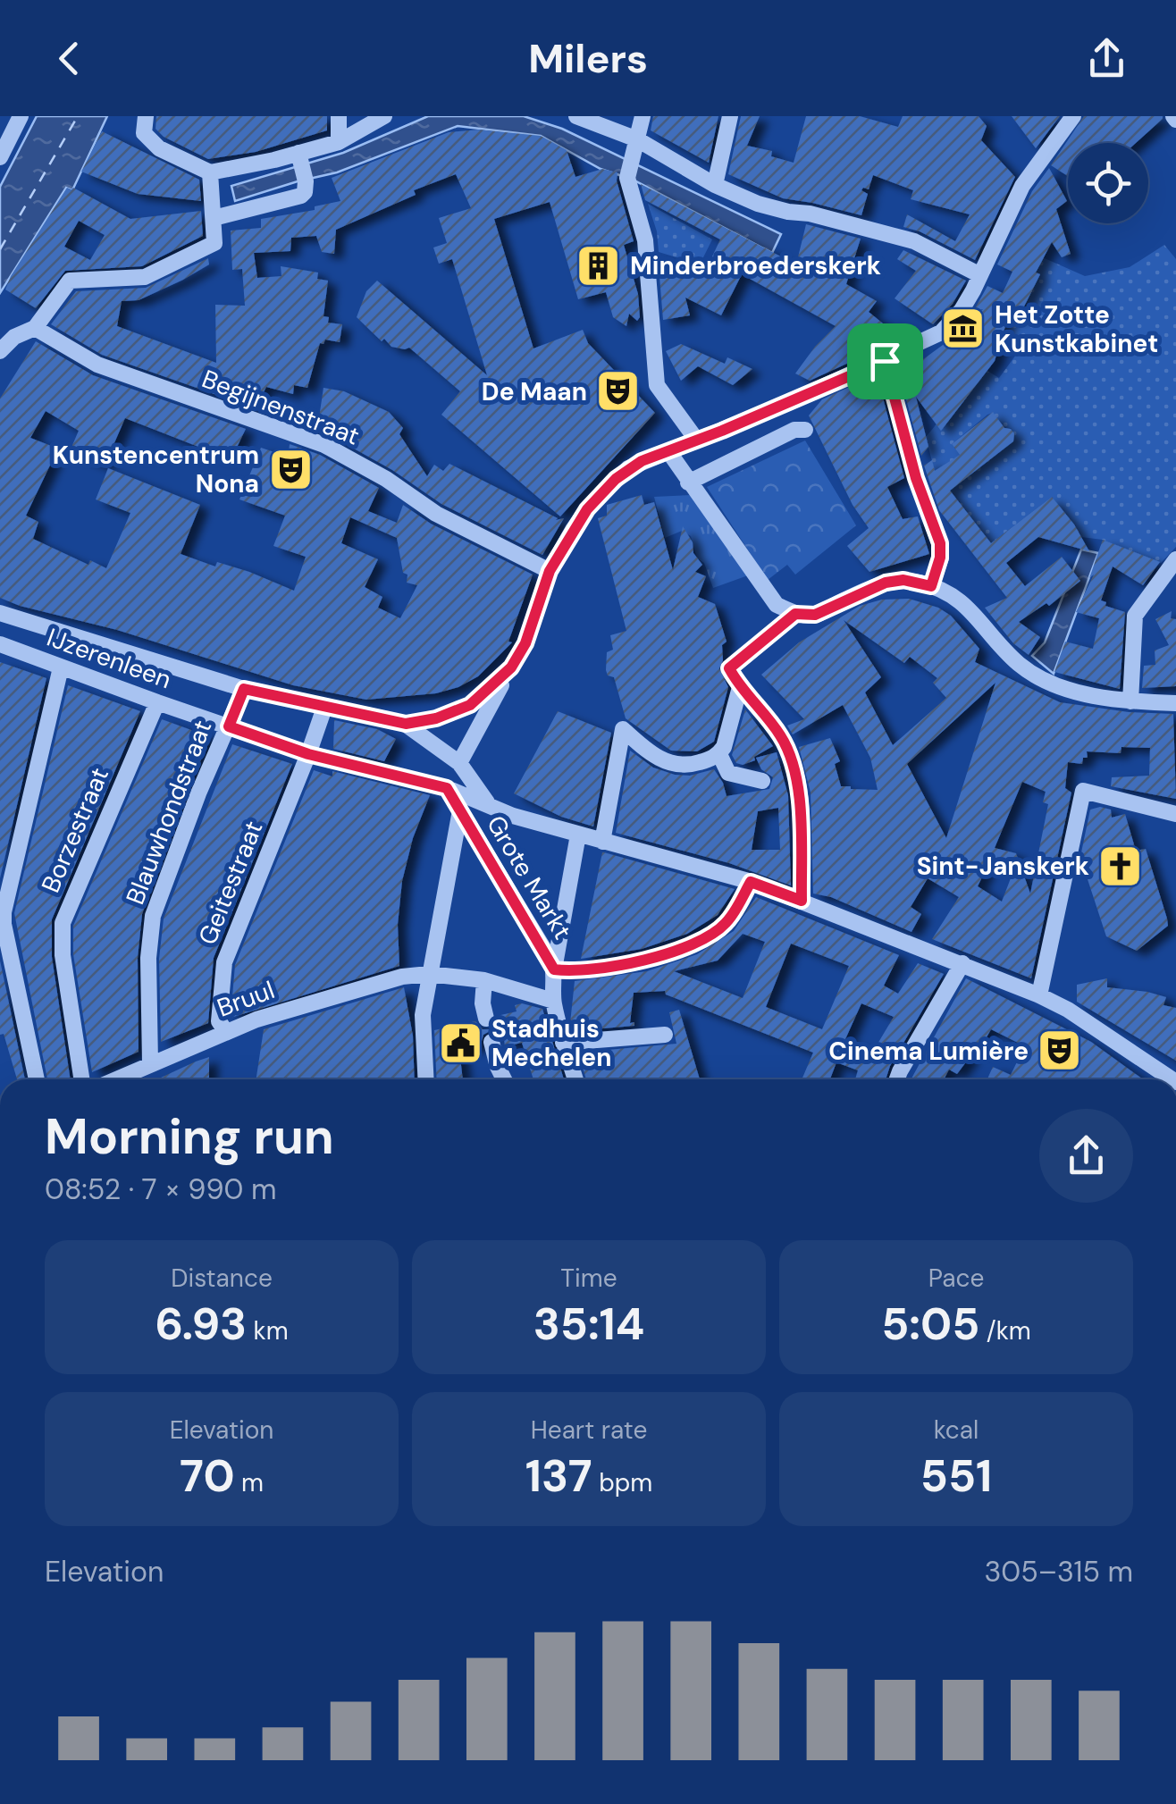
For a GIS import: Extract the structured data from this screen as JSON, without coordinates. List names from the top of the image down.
{
  "streets": {
    "street": [
      "Begijnenstraat",
      "IJzerenleen",
      "Blauwhondstraat",
      "Borzestraat",
      "Grote Markt",
      "Geitestraat",
      "Bruul"
    ]
  },
  "crossings": [
    ["IJzerenleen", "Blauwhondstraat"],
    ["IJzerenleen", "Borzestraat"],
    ["IJzerenleen", "Grote Markt"],
    ["IJzerenleen", "Geitestraat"],
    ["Blauwhondstraat", "Bruul"],
    ["Grote Markt", "Bruul"],
    ["Geitestraat", "Bruul"]
  ],
  "places": {
    "building": ["Minderbroederskerk"],
    "museum": ["Het Zotte Kunstkabinet"],
    "theatre": ["De Maan", "Kunstencentrum Nona", "Cinema Lumière"],
    "church": ["Sint-Janskerk"],
    "public building": ["Stadhuis Mechelen"]
  },
  "page": {
    "header": "Milers",
    "heading": ["Morning run", "08:52 · 7 × 990 m"],
    "stats": [
      ["Distance", "6.93 km"],
      ["Time", "35:14"],
      ["Pace", "5:05 /km"],
      ["Elevation", "70 m"],
      ["Heart rate", "137 bpm"],
      ["kcal", "551"]
    ],
    "chart": ["Elevation", "305–315 m"]
  }
}
